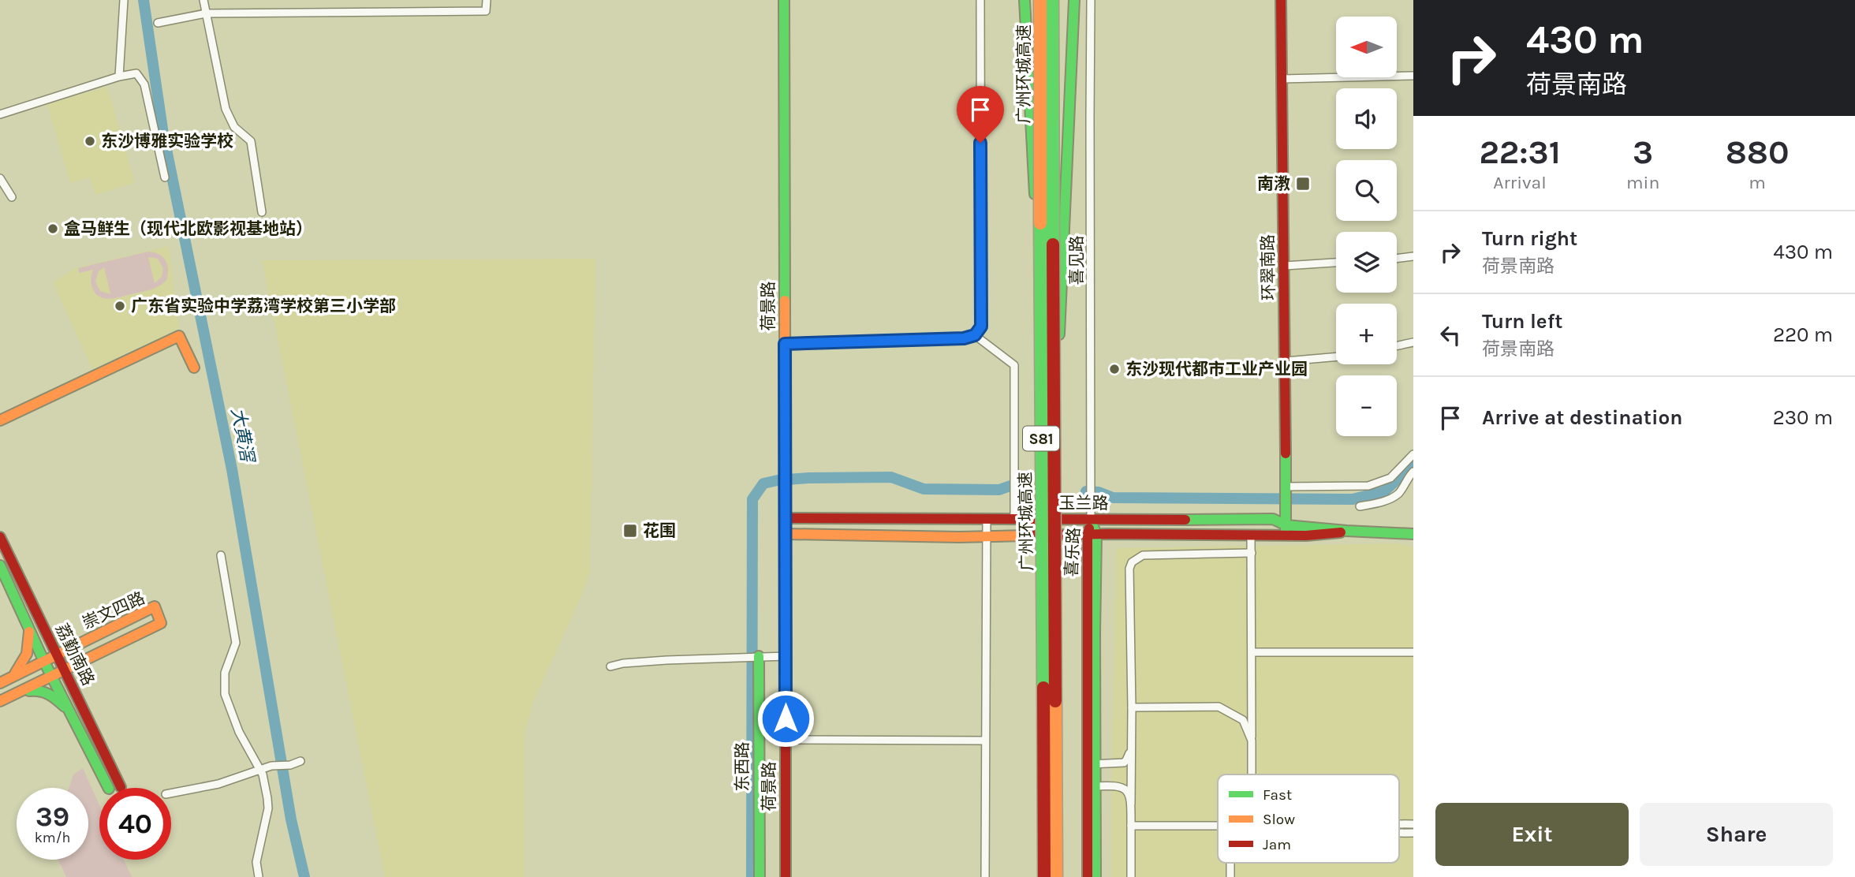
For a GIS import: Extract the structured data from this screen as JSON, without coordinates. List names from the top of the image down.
{
  "streets": {
    "main road": [
      "广州环城高速",
      "环翠南路",
      "荷景路",
      "S81",
      "玉兰路",
      "喜乐路",
      "崇文四路",
      "荔勤南路",
      "东西路"
    ],
    "street": ["喜见路"]
  },
  "crossings": [
    ["喜见路", "玉兰路"],
    ["喜见路", "喜乐路"],
    ["环翠南路", "玉兰路"],
    ["荷景路", "玉兰路"],
    ["玉兰路", "喜乐路"],
    ["崇文四路", "荔勤南路"]
  ],
  "water": ["大黄滘"],
  "places": {
    "other": [
      "东沙博雅实验学校",
      "盒马鲜生（现代北欧影视基地站）",
      "广东省实验中学荔湾学校第三小学部",
      "东沙现代都市工业产业园"
    ],
    "transit": ["南漖", "花围"]
  },
  "legend": ["Fast", "Slow", "Jam"],
  "north": "left",
  "page": {
    "turn": ["430 m", "荷景南路"],
    "map_buttons": ["+", "−"],
    "eta": [
      "22:31",
      "Arrival",
      "3",
      "min",
      "880",
      "m"
    ],
    "list": [
      {
        "name": "Turn right",
        "note": "荷景南路",
        "value": "430 m"
      },
      {
        "name": "Turn left",
        "note": "荷景南路",
        "value": "220 m"
      },
      {
        "name": "Arrive at destination",
        "value": "230 m"
      }
    ],
    "speed": "39 km/h",
    "limit": "40",
    "buttons": ["Exit", "Share"]
  }
}
